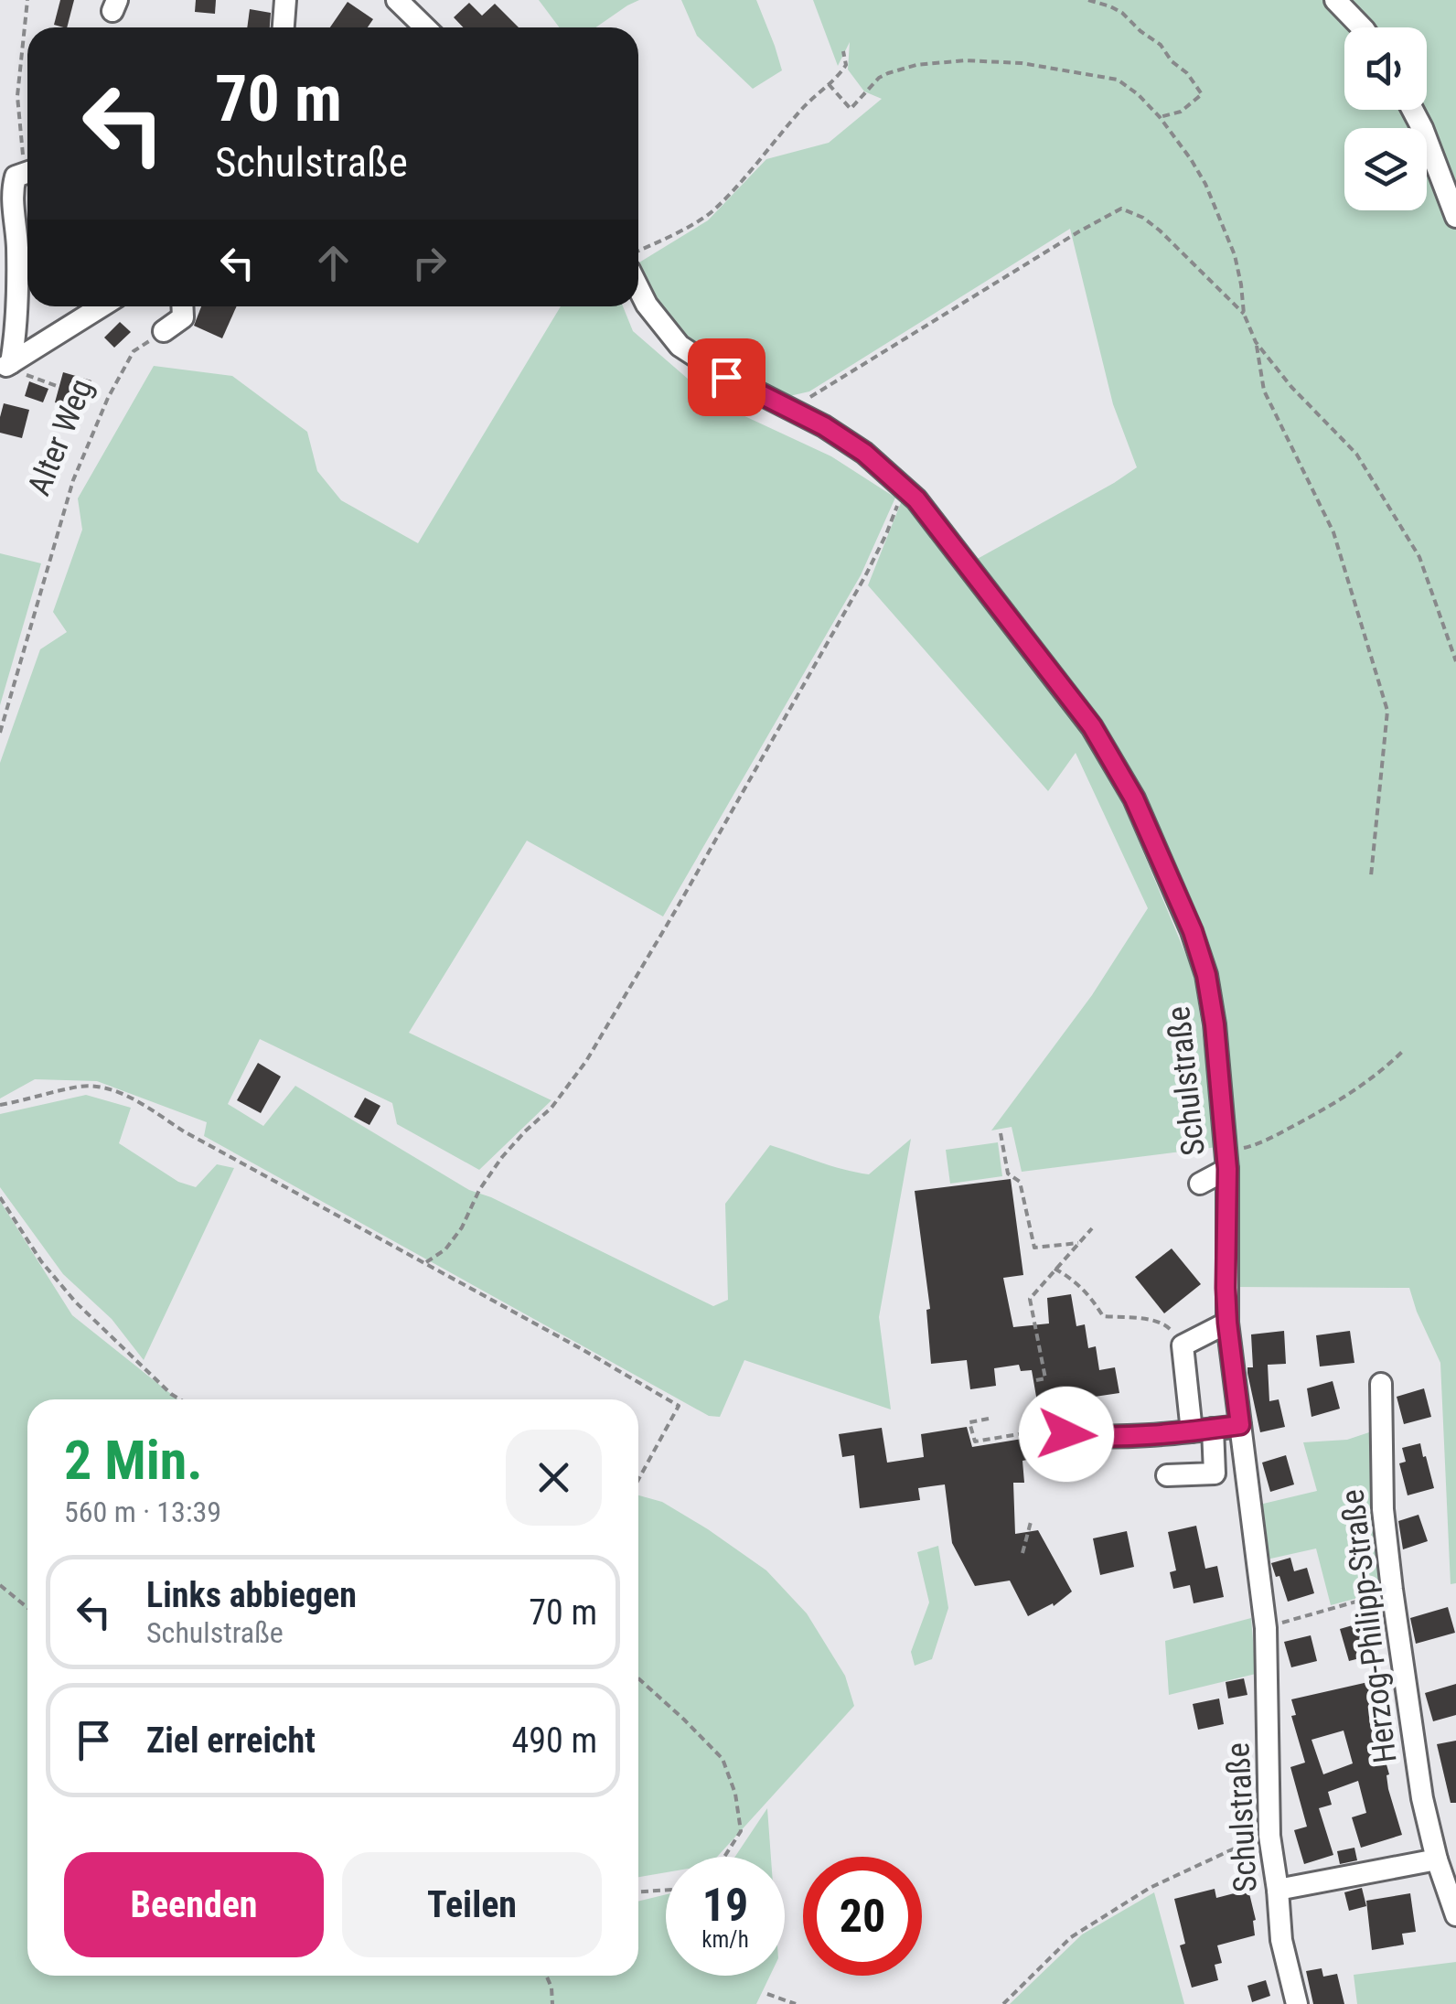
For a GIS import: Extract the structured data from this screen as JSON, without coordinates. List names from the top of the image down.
{
  "streets": {
    "street": ["Schulstraße", "Herzog-Philipp-Straße"],
    "path": ["Alter Weg"]
  },
  "page": {
    "turn": ["70 m", "Schulstraße"],
    "heading": ["2 Min.", "560 m · 13:39"],
    "list": [
      {
        "name": "Links abbiegen",
        "note": "Schulstraße",
        "value": "70 m"
      },
      {
        "name": "Ziel erreicht",
        "value": "490 m"
      }
    ],
    "buttons": ["Beenden", "Teilen"],
    "speed": "19 km/h",
    "limit": "20"
  }
}
